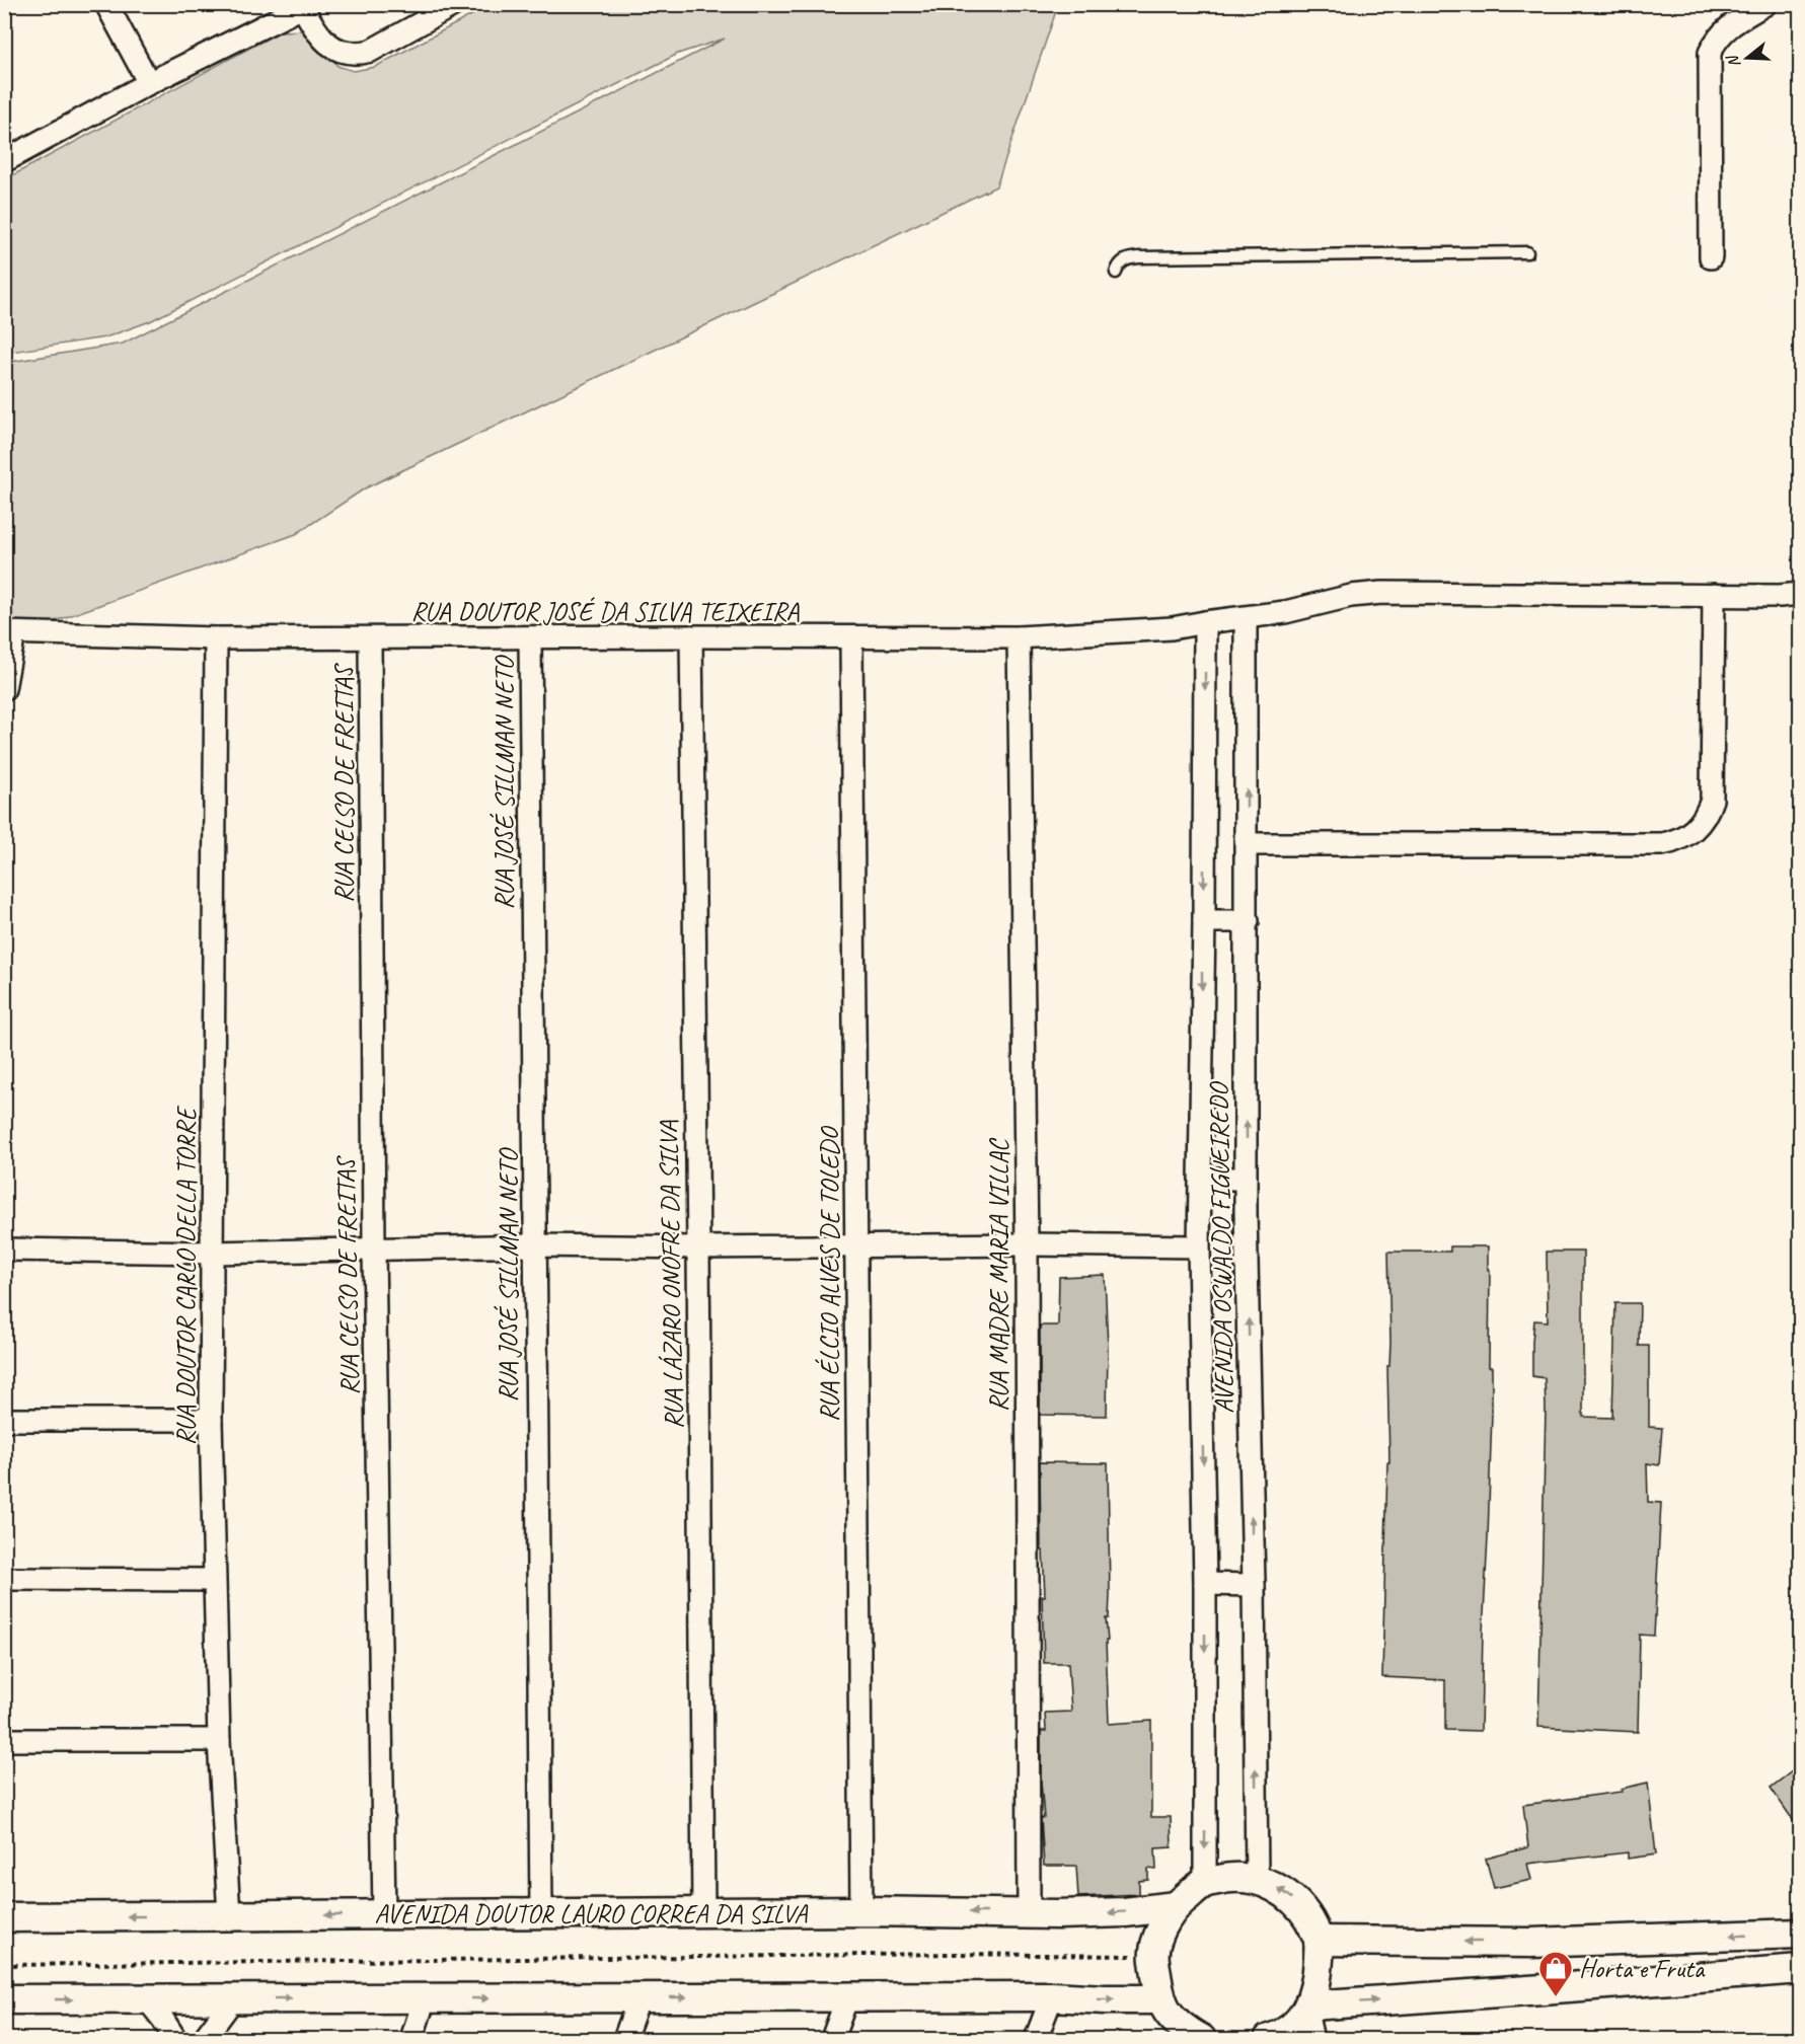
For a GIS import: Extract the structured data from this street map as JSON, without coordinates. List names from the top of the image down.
{
  "streets": {
    "main road": ["AVENIDA DOUTOR LAURO CORREA DA SILVA"],
    "street": [
      "RUA DOUTOR JOSÉ DA SILVA TEIXEIRA",
      "RUA JOSÉ SILLMAN NETO",
      "RUA CELSO DE FREITAS",
      "AVENIDA OSWALDO FIGUEIREDO",
      "RUA LÁZARO ONOFRE DA SILVA",
      "RUA ÉLCIO ALVES DE TOLEDO",
      "RUA MADRE MARIA VILLAC",
      "RUA DOUTOR CARLO DELLA TORRE"
    ]
  },
  "crossings": [
    ["RUA DOUTOR JOSÉ DA SILVA TEIXEIRA", "RUA JOSÉ SILLMAN NETO"],
    ["RUA DOUTOR JOSÉ DA SILVA TEIXEIRA", "RUA CELSO DE FREITAS"],
    ["RUA DOUTOR JOSÉ DA SILVA TEIXEIRA", "AVENIDA OSWALDO FIGUEIREDO"],
    ["RUA DOUTOR JOSÉ DA SILVA TEIXEIRA", "RUA LÁZARO ONOFRE DA SILVA"],
    ["RUA DOUTOR JOSÉ DA SILVA TEIXEIRA", "RUA ÉLCIO ALVES DE TOLEDO"],
    ["RUA DOUTOR JOSÉ DA SILVA TEIXEIRA", "RUA MADRE MARIA VILLAC"],
    ["RUA DOUTOR JOSÉ DA SILVA TEIXEIRA", "RUA DOUTOR CARLO DELLA TORRE"],
    ["RUA JOSÉ SILLMAN NETO", "AVENIDA DOUTOR LAURO CORREA DA SILVA"],
    ["RUA CELSO DE FREITAS", "AVENIDA DOUTOR LAURO CORREA DA SILVA"],
    ["RUA LÁZARO ONOFRE DA SILVA", "AVENIDA DOUTOR LAURO CORREA DA SILVA"],
    ["RUA ÉLCIO ALVES DE TOLEDO", "AVENIDA DOUTOR LAURO CORREA DA SILVA"],
    ["RUA MADRE MARIA VILLAC", "AVENIDA DOUTOR LAURO CORREA DA SILVA"],
    ["RUA DOUTOR CARLO DELLA TORRE", "AVENIDA DOUTOR LAURO CORREA DA SILVA"]
  ],
  "places": {
    "shop": ["Horta e Fruta"]
  },
  "north": "left"
}
